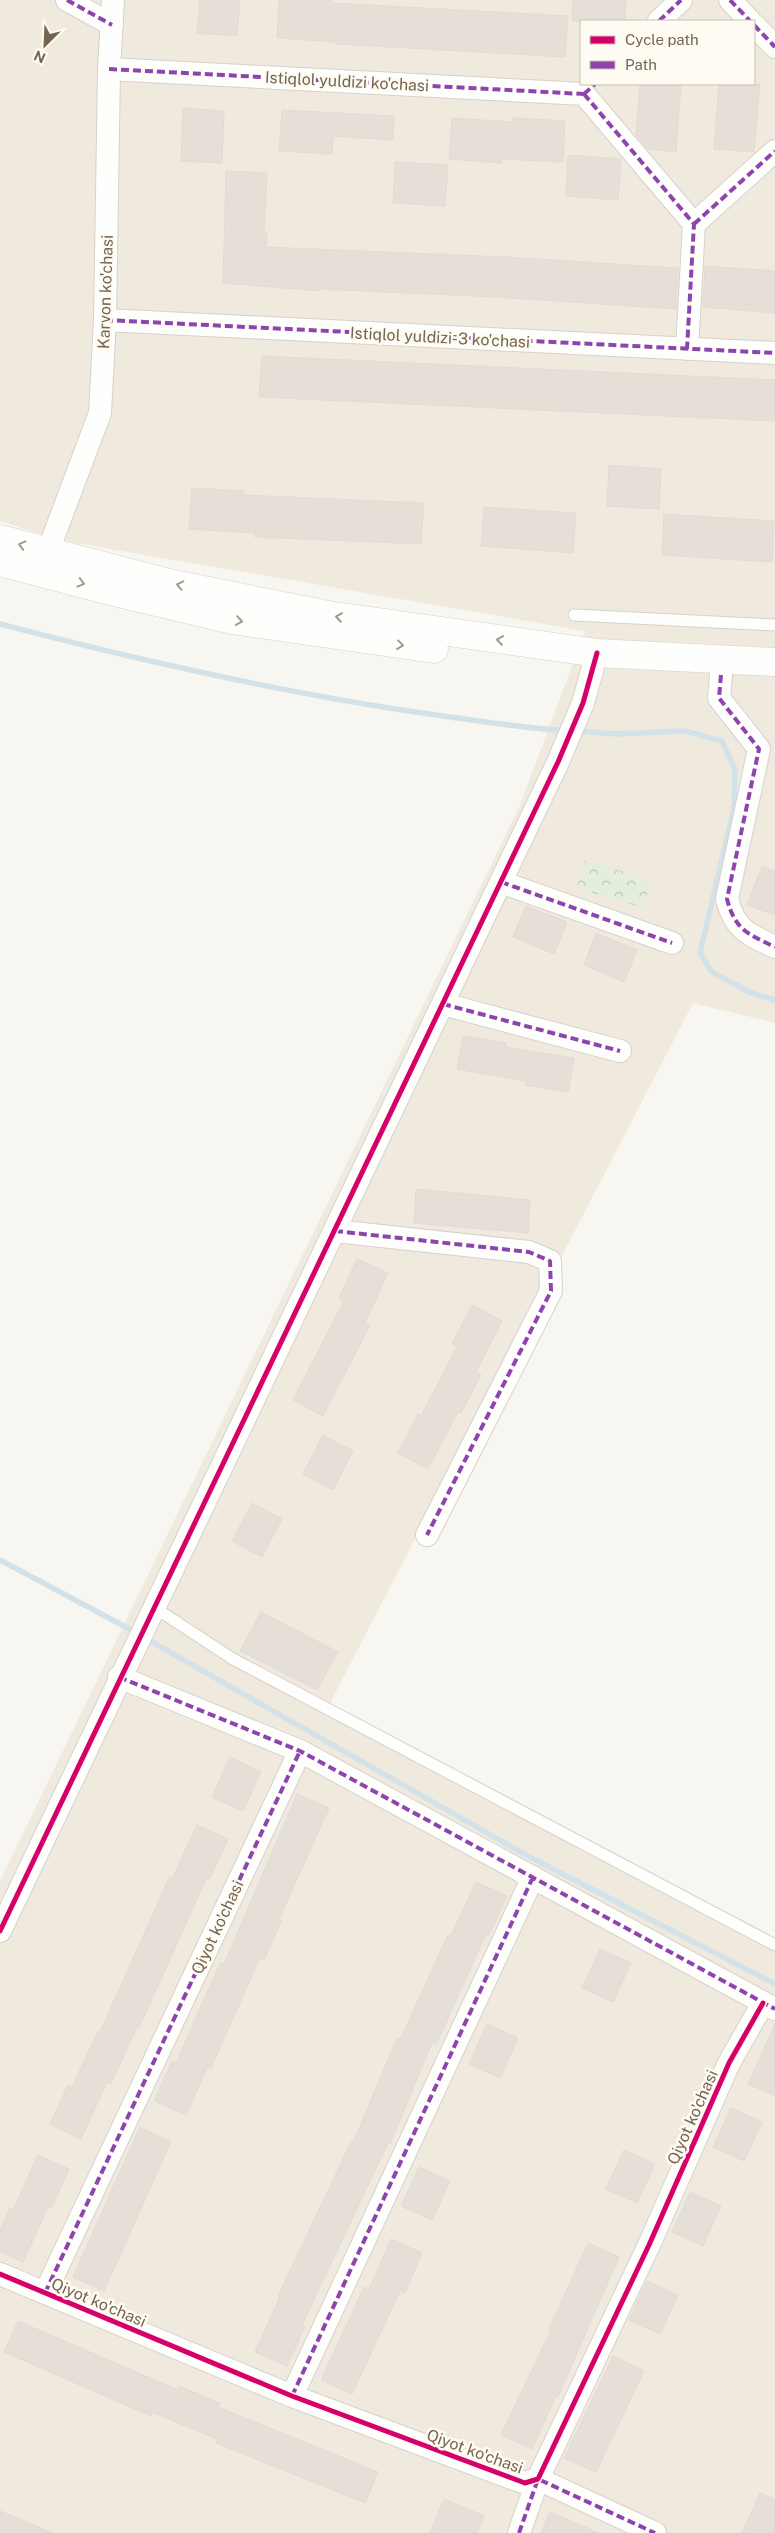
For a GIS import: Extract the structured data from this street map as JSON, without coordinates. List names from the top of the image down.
{
  "streets": {
    "street": [
      "Istiqlol yuldizi ko'chasi",
      "Karvon ko'chasi",
      "Istiqlol yuldizi-3 ko'chasi",
      "Qiyot ko'chasi"
    ]
  },
  "crossings": [
    ["Istiqlol yuldizi ko'chasi", "Karvon ko'chasi"],
    ["Karvon ko'chasi", "Istiqlol yuldizi-3 ko'chasi"]
  ],
  "legend": ["Cycle path", "Path"],
  "north": "bottom left"
}
